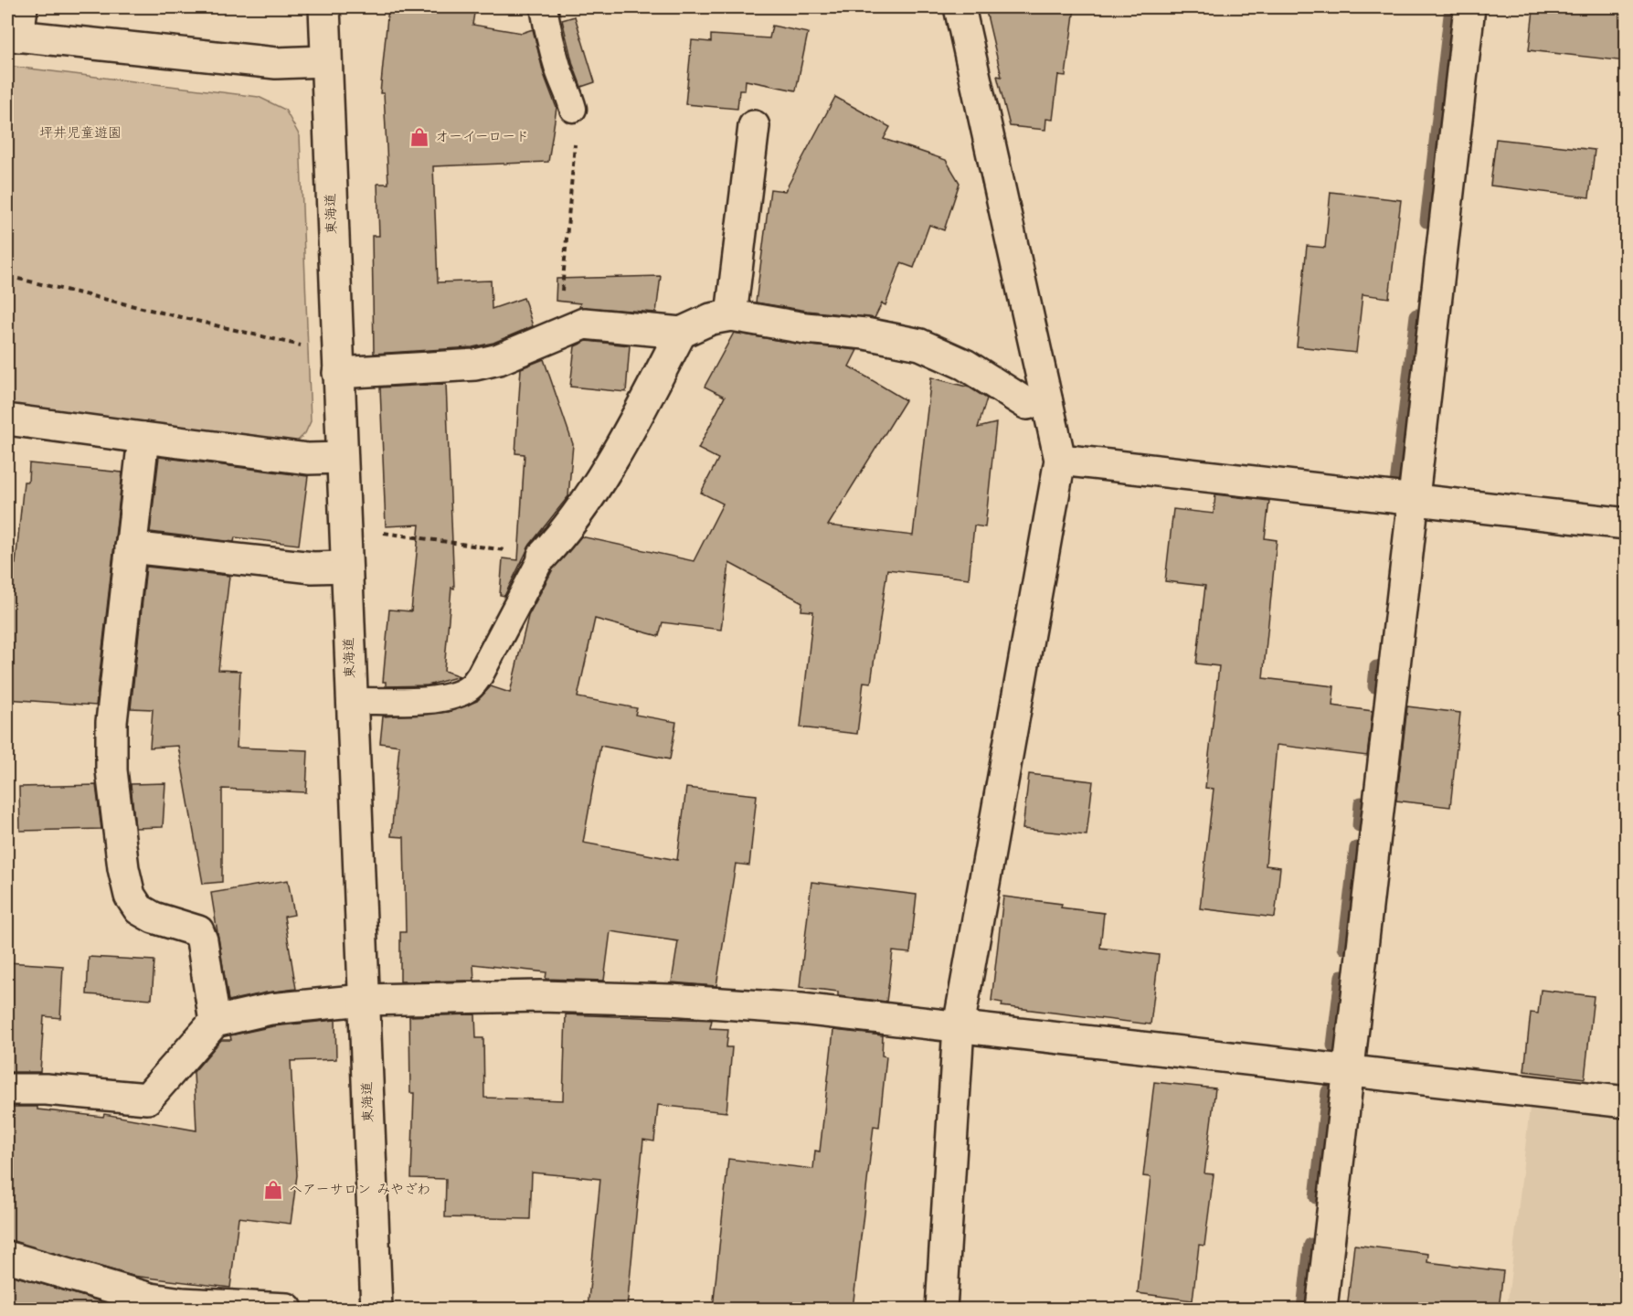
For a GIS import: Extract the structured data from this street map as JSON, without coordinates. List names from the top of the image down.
{
  "streets": {
    "street": ["東海道"]
  },
  "parks": ["坪井児童遊園"],
  "places": {
    "shop": ["オーイーロード", "ヘアーサロン みやざわ"]
  }
}
